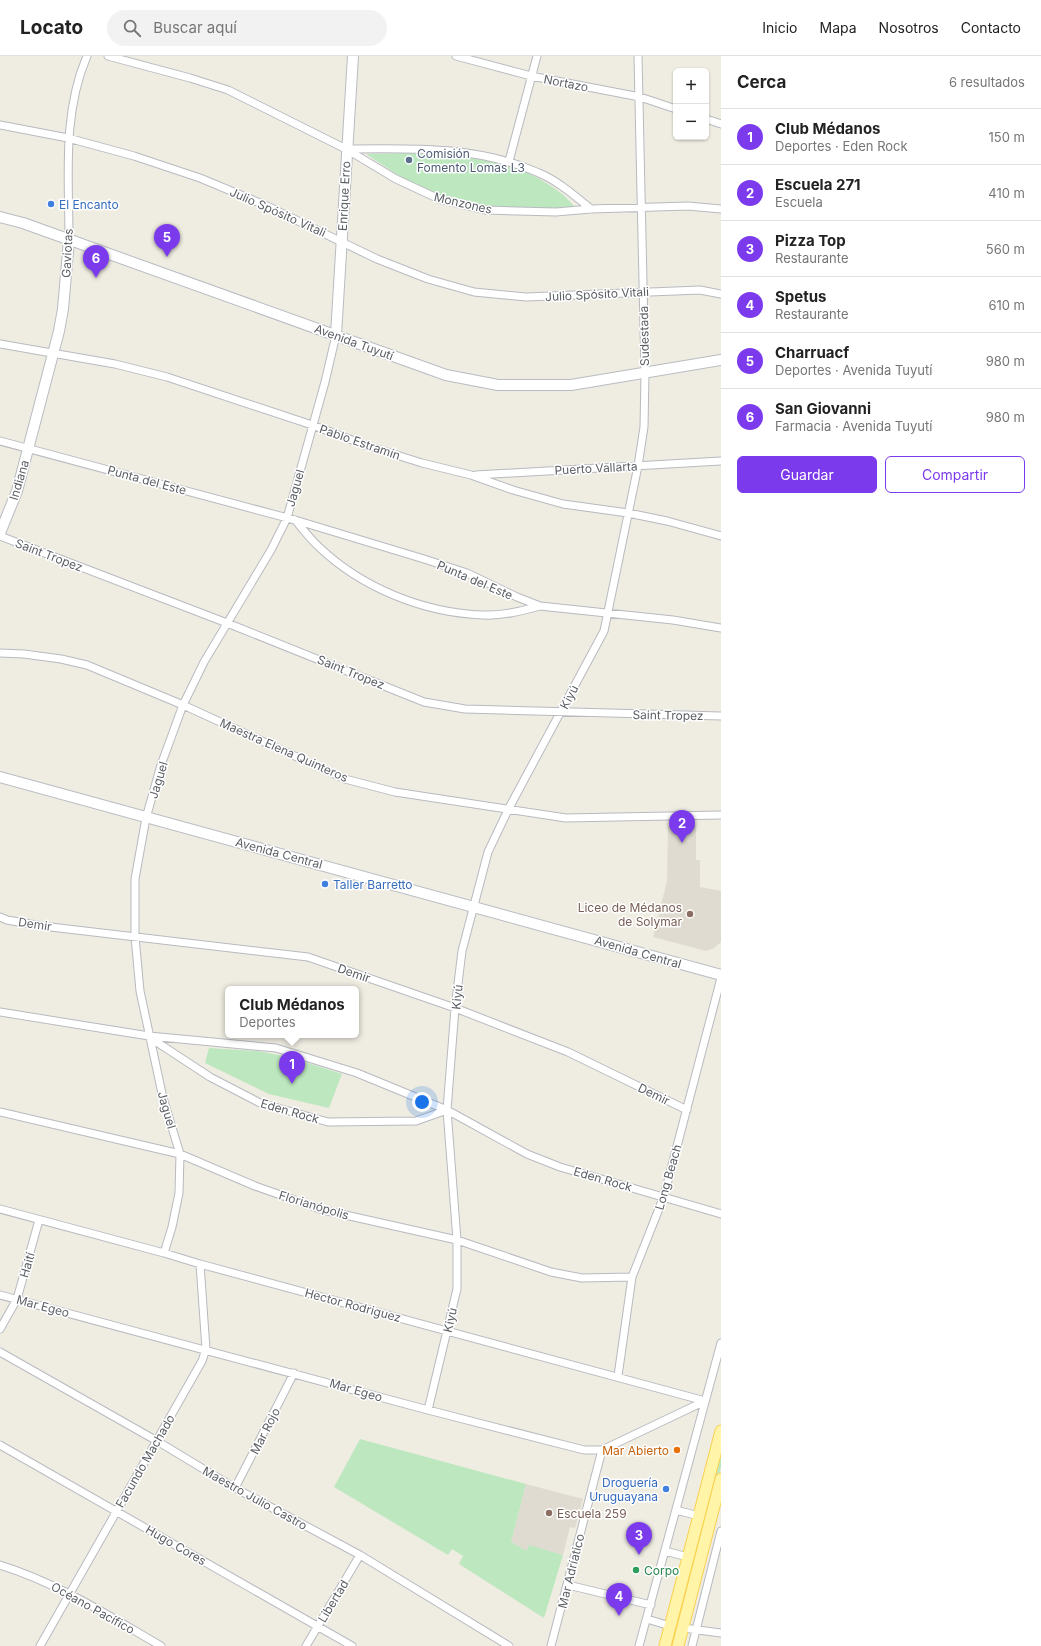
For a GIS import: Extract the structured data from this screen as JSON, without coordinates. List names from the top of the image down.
{
  "streets": {
    "street": [
      "Nortazo",
      "Enrique Erro",
      "Monzones",
      "Julio Spósito Vitali",
      "Gaviotas",
      "Sudestada",
      "Avenida Tuyutí",
      "Pablo Estramín",
      "Puerto Vallarta",
      "Indiana",
      "Punta del Este",
      "Jaguel",
      "Saint Tropez",
      "Kiyú",
      "Maestra Elena Quinteros",
      "Avenida Central",
      "Demir",
      "Eden Rock",
      "Long Beach",
      "Florianópolis",
      "Haití",
      "Hector Rodriguez",
      "Mar Egeo",
      "Mar Rojo",
      "Facundo Machado",
      "Maestro Julio Castro",
      "Hugo Cores",
      "Mar Adríatico",
      "Libertad",
      "Océano Pacífico"
    ]
  },
  "crossings": [
    ["Nortazo", "Sudestada"],
    ["Enrique Erro", "Monzones"],
    ["Enrique Erro", "Julio Spósito Vitali"],
    ["Enrique Erro", "Avenida Tuyutí"],
    ["Enrique Erro", "Jaguel"],
    ["Monzones", "Sudestada"],
    ["Julio Spósito Vitali", "Gaviotas"],
    ["Julio Spósito Vitali", "Sudestada"],
    ["Gaviotas", "Avenida Tuyutí"],
    ["Gaviotas", "Pablo Estramín"],
    ["Gaviotas", "Indiana"],
    ["Gaviotas", "Punta del Este"],
    ["Sudestada", "Avenida Tuyutí"],
    ["Sudestada", "Pablo Estramín"],
    ["Sudestada", "Puerto Vallarta"],
    ["Sudestada", "Punta del Este"],
    ["Sudestada", "Kiyú"],
    ["Avenida Tuyutí", "Jaguel"],
    ["Pablo Estramín", "Puerto Vallarta"],
    ["Pablo Estramín", "Jaguel"],
    ["Indiana", "Punta del Este"],
    ["Indiana", "Saint Tropez"],
    ["Punta del Este", "Jaguel"],
    ["Punta del Este", "Kiyú"],
    ["Jaguel", "Saint Tropez"],
    ["Jaguel", "Maestra Elena Quinteros"],
    ["Jaguel", "Avenida Central"],
    ["Jaguel", "Demir"],
    ["Jaguel", "Eden Rock"],
    ["Jaguel", "Florianópolis"],
    ["Jaguel", "Hector Rodriguez"],
    ["Saint Tropez", "Kiyú"],
    ["Kiyú", "Maestra Elena Quinteros"],
    ["Kiyú", "Avenida Central"],
    ["Kiyú", "Demir"],
    ["Kiyú", "Eden Rock"],
    ["Kiyú", "Florianópolis"],
    ["Kiyú", "Hector Rodriguez"],
    ["Kiyú", "Mar Egeo"],
    ["Demir", "Long Beach"],
    ["Eden Rock", "Long Beach"],
    ["Long Beach", "Florianópolis"],
    ["Long Beach", "Hector Rodriguez"],
    ["Haití", "Hector Rodriguez"],
    ["Haití", "Mar Egeo"],
    ["Hector Rodriguez", "Mar Egeo"],
    ["Hector Rodriguez", "Facundo Machado"],
    ["Mar Egeo", "Mar Rojo"],
    ["Mar Egeo", "Facundo Machado"],
    ["Mar Egeo", "Mar Adríatico"],
    ["Mar Rojo", "Maestro Julio Castro"],
    ["Facundo Machado", "Maestro Julio Castro"],
    ["Facundo Machado", "Hugo Cores"],
    ["Facundo Machado", "Océano Pacífico"],
    ["Maestro Julio Castro", "Libertad"],
    ["Hugo Cores", "Libertad"]
  ],
  "places": [
    "Comisión Fomento Lomas L3",
    "El Encanto",
    "Taller Barretto",
    "Liceo de Médanos de Solymar",
    "Mar Abierto",
    "Droguería Uruguayana",
    "Escuela 259",
    "Corpo"
  ],
  "page": {
    "header": "Locato",
    "search": "Buscar aquí",
    "nav": [
      "Inicio",
      "Mapa",
      "Nosotros",
      "Contacto"
    ],
    "heading": ["Cerca", "6 resultados"],
    "map_buttons": ["+", "−"],
    "list": [
      {
        "mark": "1",
        "name": "Club Médanos",
        "note": "Deportes · Eden Rock",
        "value": "150 m"
      },
      {
        "mark": "2",
        "name": "Escuela 271",
        "note": "Escuela",
        "value": "410 m"
      },
      {
        "mark": "3",
        "name": "Pizza Top",
        "note": "Restaurante",
        "value": "560 m"
      },
      {
        "mark": "4",
        "name": "Spetus",
        "note": "Restaurante",
        "value": "610 m"
      },
      {
        "mark": "5",
        "name": "Charruacf",
        "note": "Deportes · Avenida Tuyutí",
        "value": "980 m"
      },
      {
        "mark": "6",
        "name": "San Giovanni",
        "note": "Farmacia · Avenida Tuyutí",
        "value": "980 m"
      }
    ],
    "pins": [
      "5",
      "6",
      "2",
      "1",
      "3",
      "4"
    ],
    "buttons": ["Guardar", "Compartir"],
    "popup": ["Club Médanos", "Deportes"]
  }
}
